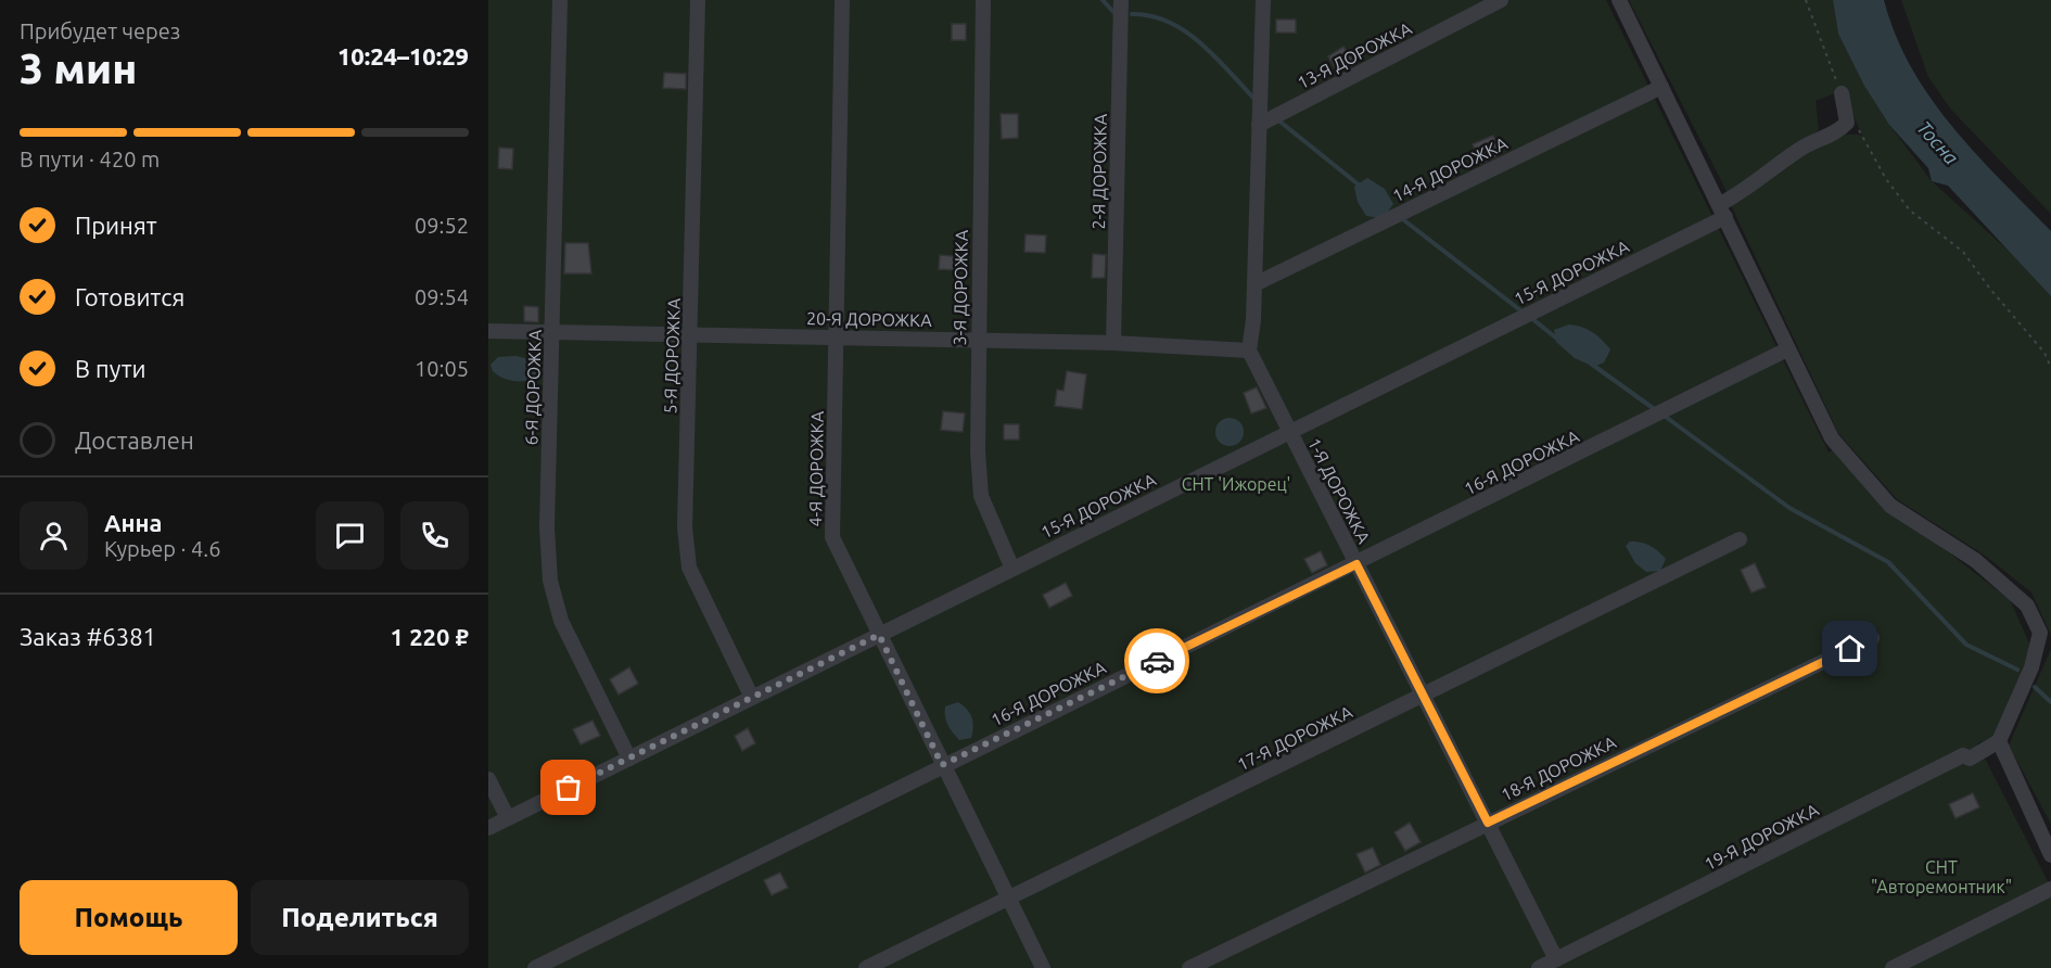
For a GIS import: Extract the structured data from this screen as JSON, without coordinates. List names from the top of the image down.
{
  "streets": {
    "street": [
      "13-Я ДОРОЖКА",
      "14-Я ДОРОЖКА",
      "2-Я ДОРОЖКА",
      "15-Я ДОРОЖКА",
      "3-Я ДОРОЖКА",
      "20-Я ДОРОЖКА",
      "5-Я ДОРОЖКА",
      "6-Я ДОРОЖКА",
      "16-Я ДОРОЖКА",
      "4-Я ДОРОЖКА",
      "1-Я ДОРОЖКА",
      "17-Я ДОРОЖКА",
      "18-Я ДОРОЖКА",
      "19-Я ДОРОЖКА"
    ]
  },
  "crossings": [
    ["2-Я ДОРОЖКА", "20-Я ДОРОЖКА"],
    ["15-Я ДОРОЖКА", "3-Я ДОРОЖКА"],
    ["15-Я ДОРОЖКА", "5-Я ДОРОЖКА"],
    ["15-Я ДОРОЖКА", "6-Я ДОРОЖКА"],
    ["15-Я ДОРОЖКА", "4-Я ДОРОЖКА"],
    ["15-Я ДОРОЖКА", "1-Я ДОРОЖКА"],
    ["3-Я ДОРОЖКА", "20-Я ДОРОЖКА"],
    ["20-Я ДОРОЖКА", "5-Я ДОРОЖКА"],
    ["20-Я ДОРОЖКА", "6-Я ДОРОЖКА"],
    ["20-Я ДОРОЖКА", "4-Я ДОРОЖКА"],
    ["20-Я ДОРОЖКА", "1-Я ДОРОЖКА"],
    ["16-Я ДОРОЖКА", "4-Я ДОРОЖКА"],
    ["16-Я ДОРОЖКА", "1-Я ДОРОЖКА"],
    ["4-Я ДОРОЖКА", "17-Я ДОРОЖКА"],
    ["1-Я ДОРОЖКА", "17-Я ДОРОЖКА"],
    ["1-Я ДОРОЖКА", "18-Я ДОРОЖКА"],
    ["1-Я ДОРОЖКА", "19-Я ДОРОЖКА"]
  ],
  "water": ["Тосна"],
  "parks": ["СНТ 'Ижорец'", "СНТ \"Авторемонтник\""],
  "page": {
    "heading": ["3 мин", "Прибудет через", "10:24–10:29"],
    "panel": [
      "Анна",
      "Курьер · 4.6",
      "Заказ #6381",
      "1 220 ₽"
    ],
    "bar": "В пути · 420 m",
    "list": [
      ["Принят", "09:52"],
      ["Готовится", "09:54"],
      ["В пути", "10:05"],
      "Доставлен"
    ],
    "buttons": ["Помощь", "Поделиться"]
  }
}
